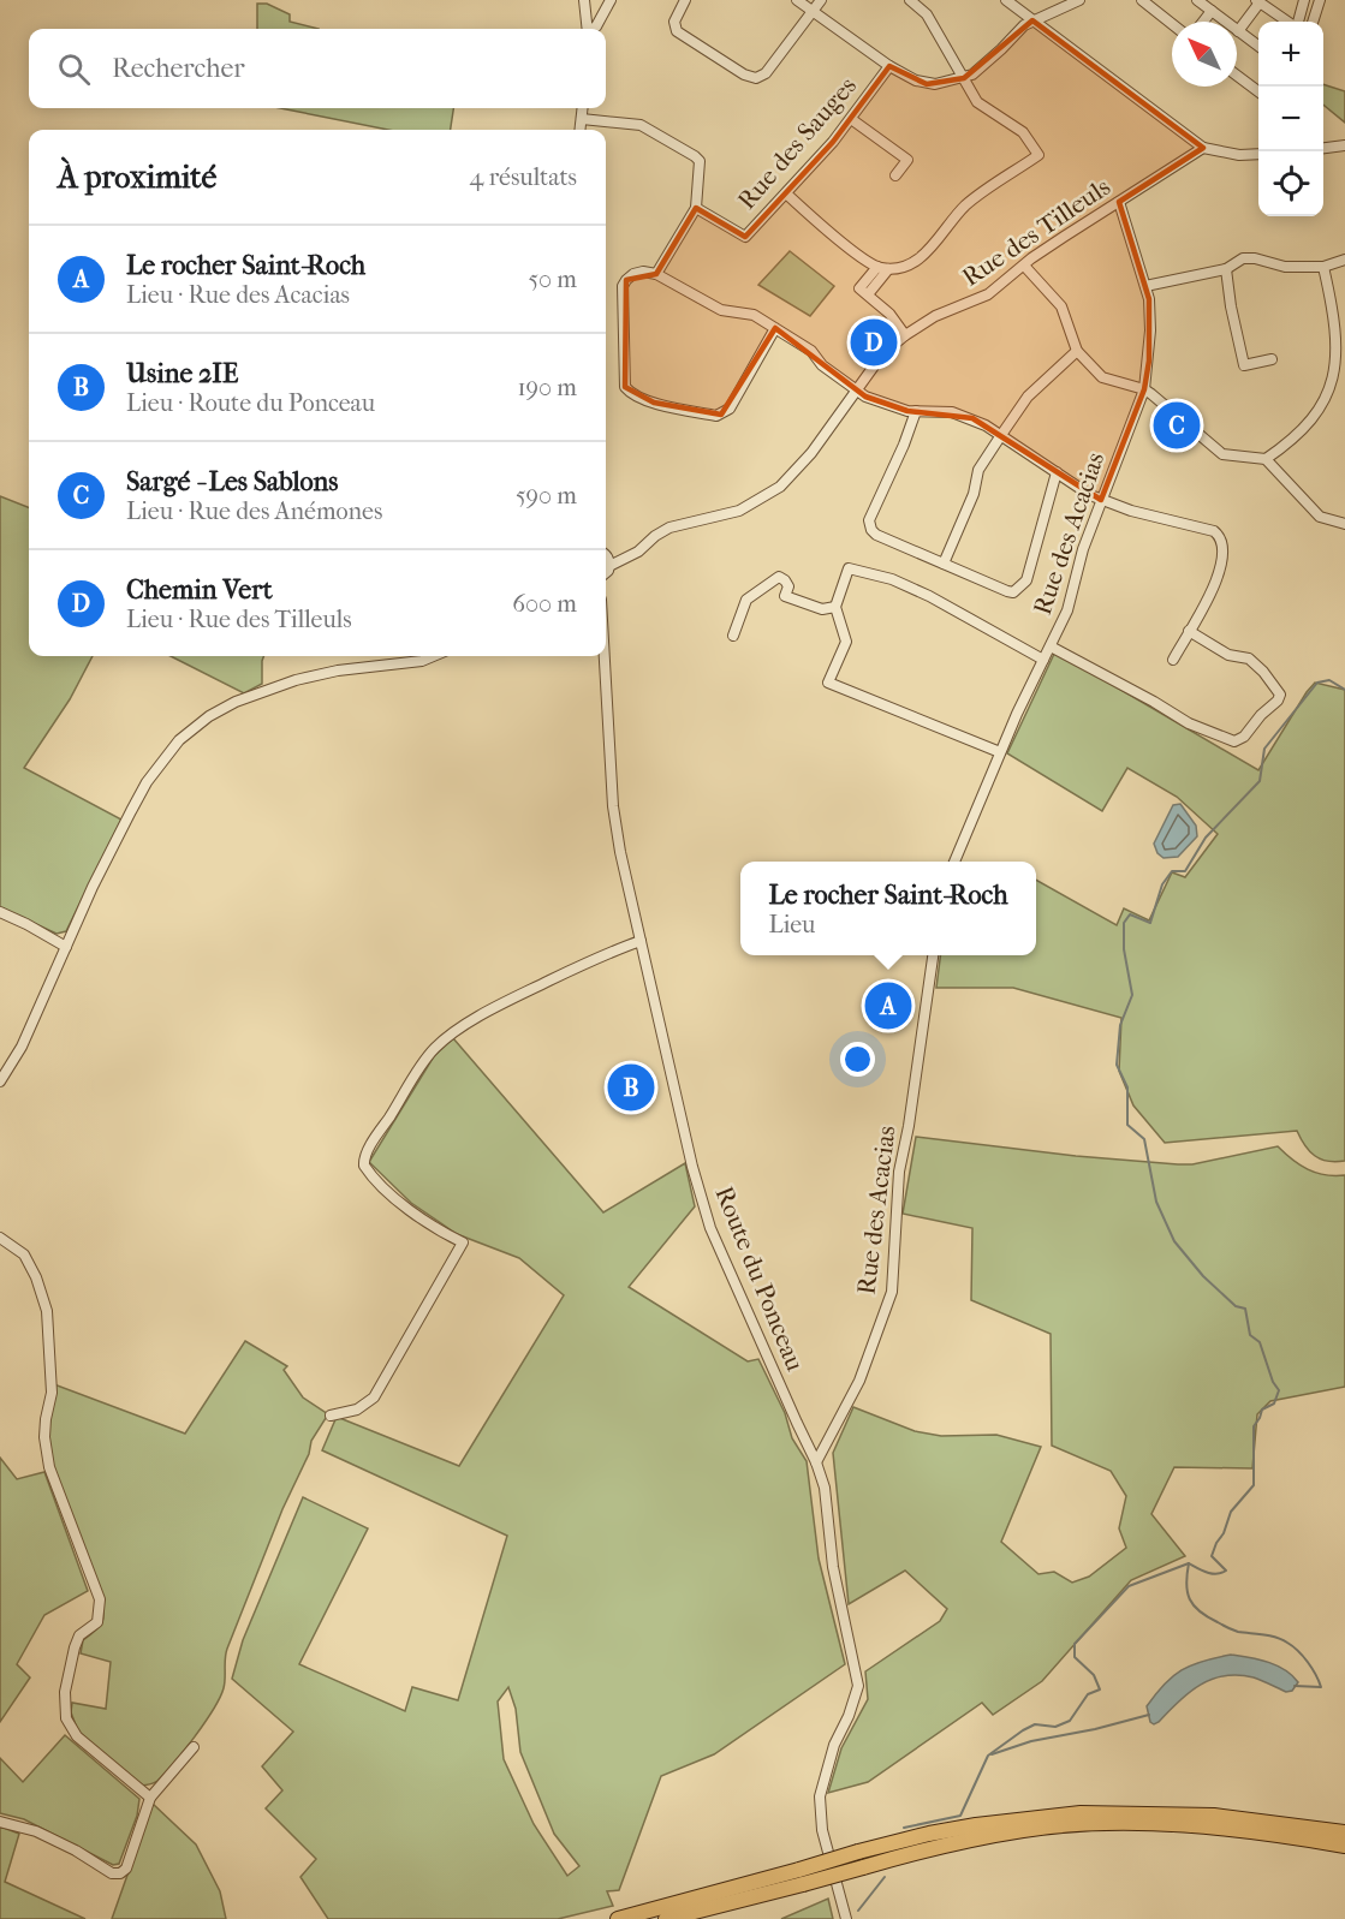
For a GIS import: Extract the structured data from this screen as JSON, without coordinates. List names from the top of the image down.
{
  "streets": {
    "street": [
      "Rue des Sauges",
      "Rue des Tilleuls",
      "Rue des Acacias",
      "Route du Ponceau"
    ]
  },
  "crossings": [
    ["Rue des Tilleuls", "Rue des Acacias"],
    ["Rue des Acacias", "Route du Ponceau"]
  ],
  "north": "top left",
  "page": {
    "map_buttons": ["+", "−"],
    "search": "Rechercher",
    "heading": ["À proximité", "4 résultats"],
    "list": [
      {
        "mark": "A",
        "name": "Le rocher Saint-Roch",
        "note": "Lieu · Rue des Acacias",
        "value": "50 m"
      },
      {
        "mark": "B",
        "name": "Usine 2IE",
        "note": "Lieu · Route du Ponceau",
        "value": "190 m"
      },
      {
        "mark": "C",
        "name": "Sargé - Les Sablons",
        "note": "Lieu · Rue des Anémones",
        "value": "590 m"
      },
      {
        "mark": "D",
        "name": "Chemin Vert",
        "note": "Lieu · Rue des Tilleuls",
        "value": "600 m"
      }
    ],
    "pins": [
      "D",
      "C",
      "A",
      "B"
    ],
    "popup": ["Le rocher Saint-Roch", "Lieu"]
  }
}
